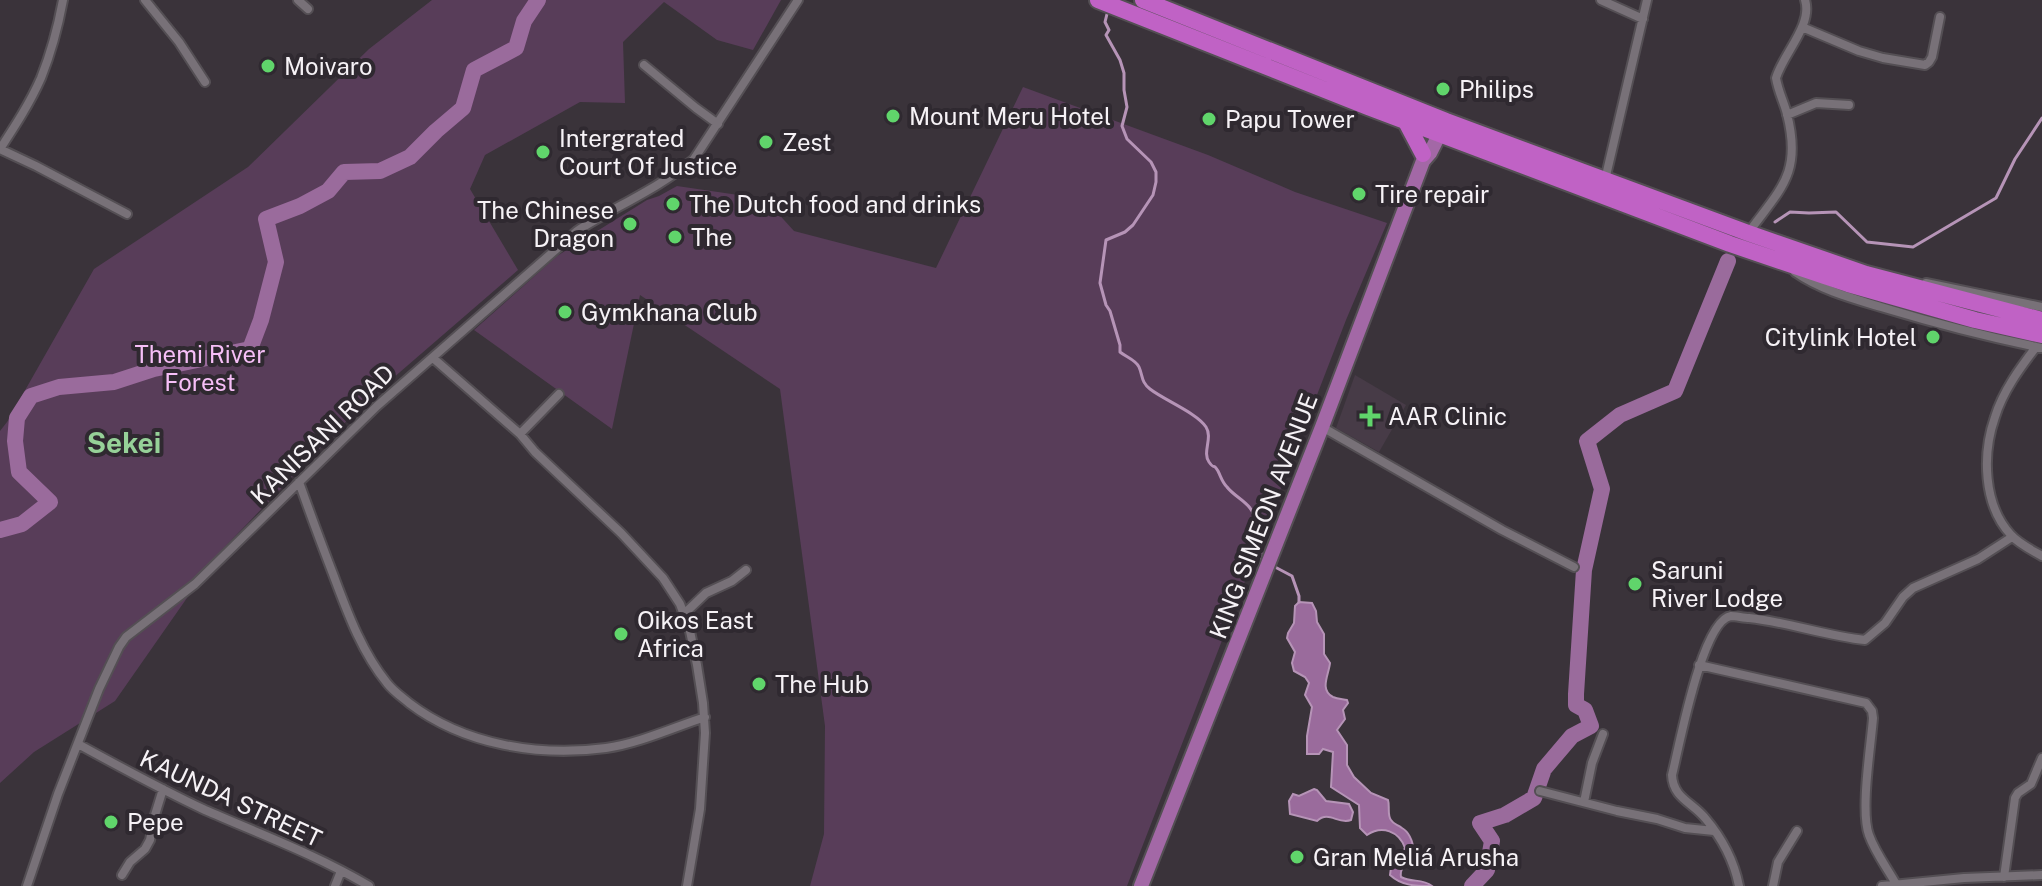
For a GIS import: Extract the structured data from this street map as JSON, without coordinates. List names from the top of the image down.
{
  "streets": {
    "main road": ["KING SIMEON AVENUE"],
    "street": ["KANISANI ROAD", "KAUNDA STREET"]
  },
  "crossings": [
    ["KANISANI ROAD", "KAUNDA STREET"]
  ],
  "districts": ["Sekei"],
  "parks": ["Themi River Forest"],
  "places": {
    "other": [
      "Moivaro",
      "Philips",
      "Mount Meru Hotel",
      "Papu Tower",
      "Zest",
      "Intergrated Court Of Justice",
      "Tire repair",
      "The Dutch food and drinks",
      "The Chinese Dragon",
      "The",
      "Gymkhana Club",
      "Citylink Hotel",
      "Saruni River Lodge",
      "Oikos East Africa",
      "The Hub",
      "Pepe",
      "Gran Meliá Arusha"
    ],
    "health": ["AAR Clinic"]
  }
}
